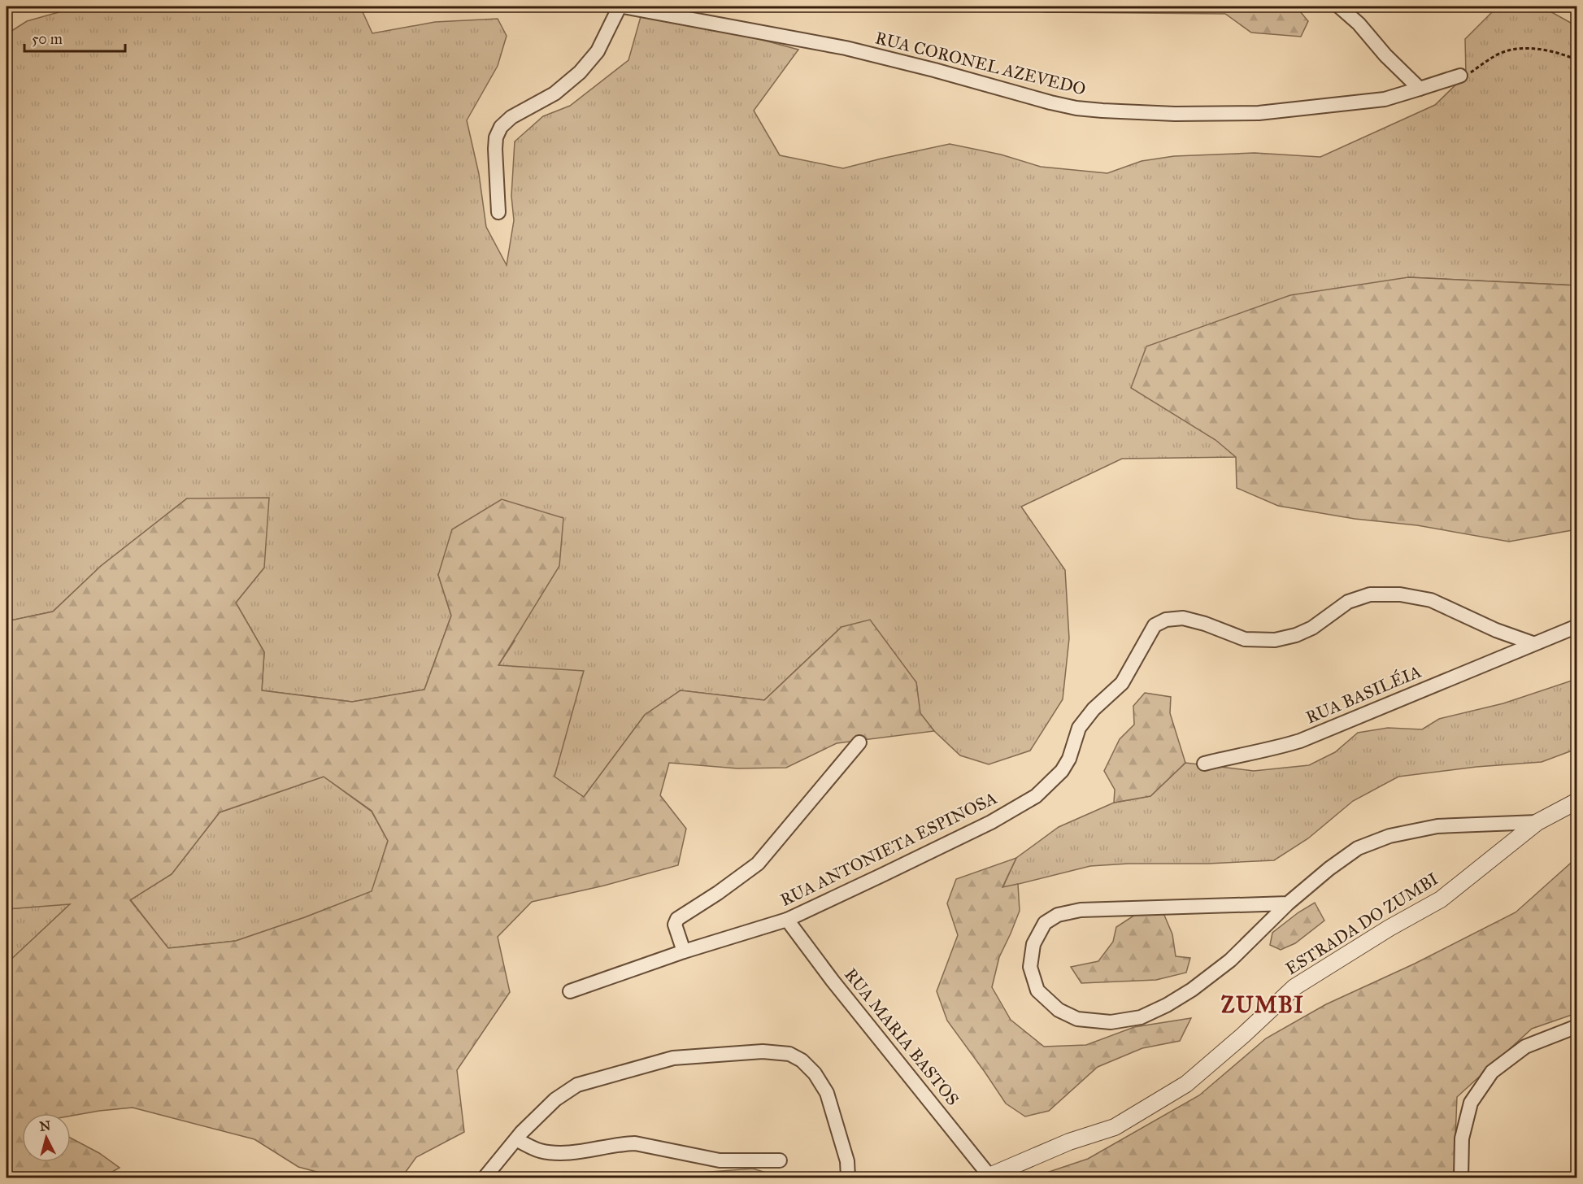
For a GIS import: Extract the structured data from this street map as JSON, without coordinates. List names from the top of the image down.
{
  "streets": {
    "street": [
      "RUA CORONEL AZEVEDO",
      "RUA BASILÉIA",
      "RUA ANTONIETA ESPINOSA",
      "ESTRADA DO ZUMBI",
      "RUA MARIA BASTOS"
    ]
  },
  "crossings": [
    ["RUA BASILÉIA", "RUA ANTONIETA ESPINOSA"],
    ["RUA ANTONIETA ESPINOSA", "RUA MARIA BASTOS"],
    ["ESTRADA DO ZUMBI", "RUA MARIA BASTOS"]
  ],
  "districts": ["ZUMBI"],
  "scale_bar": "50 m",
  "north": "top"
}
